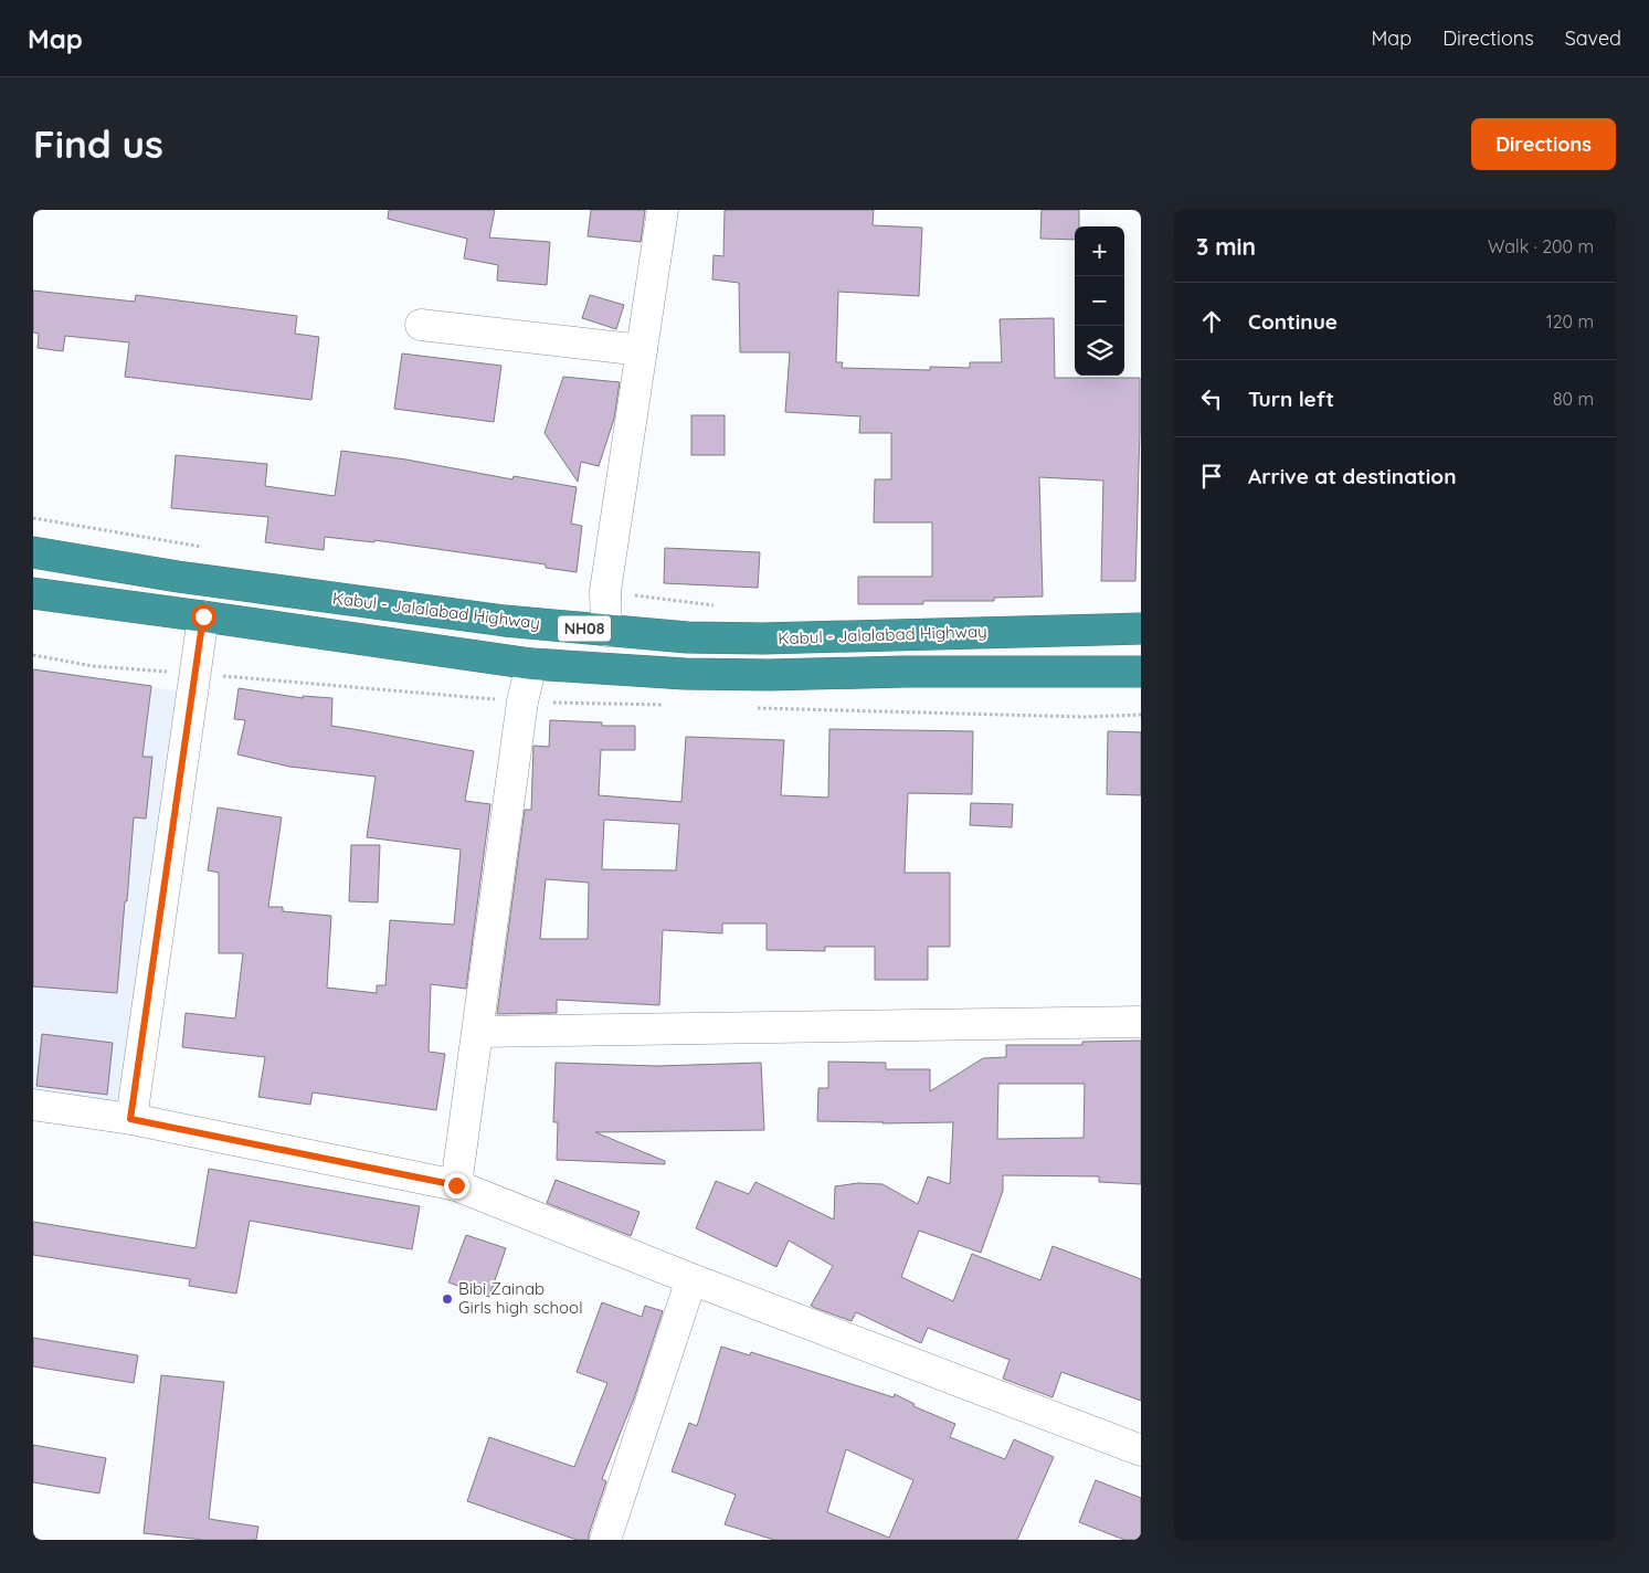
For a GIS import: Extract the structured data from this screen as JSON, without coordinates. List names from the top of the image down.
{
  "streets": {
    "highway": ["Kabul - Jalalabad Highway", "NH08"]
  },
  "places": ["Bibi Zainab Girls high school"],
  "page": {
    "header": "Map",
    "nav": ["Map", "Directions", "Saved"],
    "buttons": "Directions",
    "title": "Find us",
    "heading": ["3 min", "Walk · 200 m"],
    "map_buttons": ["+", "−"],
    "list": [
      ["Continue", "120 m"],
      ["Turn left", "80 m"],
      "Arrive at destination"
    ]
  }
}
